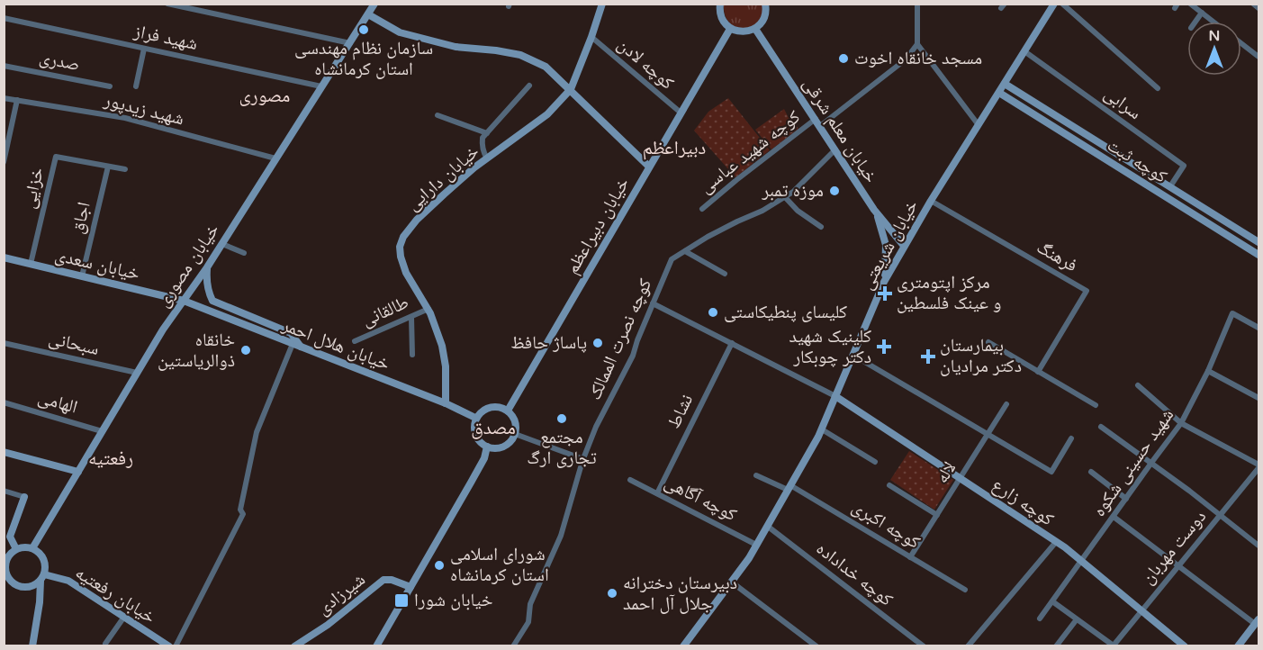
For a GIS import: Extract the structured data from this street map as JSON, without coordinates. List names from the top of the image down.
{
  "streets": {
    "main road": [
      "خیابان معلم شرقی",
      "کوچه ثبت",
      "خیابان دارایی",
      "خیابان دبیراعظم",
      "خیابان شریعتی",
      "خیابان سعدی",
      "خیابان مصوری",
      "خیابان هلال احمر",
      "کوچه زارع",
      "شیرزادی",
      "خیابان رفعتیه"
    ],
    "street": [
      "شهید فراز",
      "صدری",
      "کوچه لادن",
      "سرابی",
      "شهید زیدپور",
      "کوچه شهید عباسی",
      "خزایی",
      "اجاق",
      "فرهنگ",
      "طالقانی",
      "کوچه نصرت الممالک",
      "سبحانی",
      "الهامی",
      "نشاط",
      "شهید حسینی شکوه",
      "لاله",
      "کوچه آگاهی",
      "کوچه اکبری",
      "دوست مهربان",
      "کوچه خداداده"
    ]
  },
  "crossings": [
    ["شهید فراز", "خیابان مصوری"],
    ["کوچه لادن", "خیابان دارایی"],
    ["کوچه لادن", "خیابان دبیراعظم"],
    ["سرابی", "کوچه ثبت"],
    ["سرابی", "خیابان شریعتی"],
    ["شهید زیدپور", "خیابان مصوری"],
    ["خیابان معلم شرقی", "کوچه شهید عباسی"],
    ["خیابان معلم شرقی", "خیابان شریعتی"],
    ["خیابان معلم شرقی", "کوچه نصرت الممالک"],
    ["کوچه ثبت", "خیابان شریعتی"],
    ["خیابان دارایی", "طالقانی"],
    ["خیابان دارایی", "خیابان هلال احمر"],
    ["خزایی", "اجاق"],
    ["خزایی", "خیابان سعدی"],
    ["اجاق", "خیابان سعدی"],
    ["خیابان دبیراعظم", "خیابان هلال احمر"],
    ["خیابان شریعتی", "فرهنگ"],
    ["خیابان شریعتی", "کوچه آگاهی"],
    ["خیابان شریعتی", "کوچه زارع"],
    ["خیابان شریعتی", "کوچه اکبری"],
    ["خیابان شریعتی", "کوچه خداداده"],
    ["خیابان سعدی", "خیابان مصوری"],
    ["خیابان سعدی", "خیابان هلال احمر"],
    ["خیابان مصوری", "سبحانی"],
    ["خیابان مصوری", "خیابان هلال احمر"],
    ["خیابان مصوری", "الهامی"],
    ["خیابان مصوری", "خیابان رفعتیه"],
    ["نشاط", "کوچه آگاهی"],
    ["شهید حسینی شکوه", "کوچه زارع"],
    ["لاله", "کوچه زارع"],
    ["لاله", "کوچه اکبری"],
    ["کوچه زارع", "دوست مهربان"]
  ],
  "districts": [
    "مصوری",
    "دبیراعظم",
    "مصدق",
    "رفعتیه"
  ],
  "places": {
    "other": [
      "سازمان نظام مهندسی استان کرمانشاه",
      "مسجد خانقاه اخوت",
      "موزه تمبر",
      "کلیسای پنطیکاستی",
      "پاساژ حافظ",
      "خانقاه ذوالریاستین",
      "مجتمع تجاری ارگ",
      "شورای اسلامی استان کرمانشاه",
      "دبیرستان دخترانه جلال آل احمد"
    ],
    "health": ["مرکز اپتومتری و عینک فلسطین", "کلینیک شهید دکتر چوبکار", "بیمارستان دکتر مرادیان"],
    "transit": ["خیابان شورا"]
  },
  "north": "top"
}
